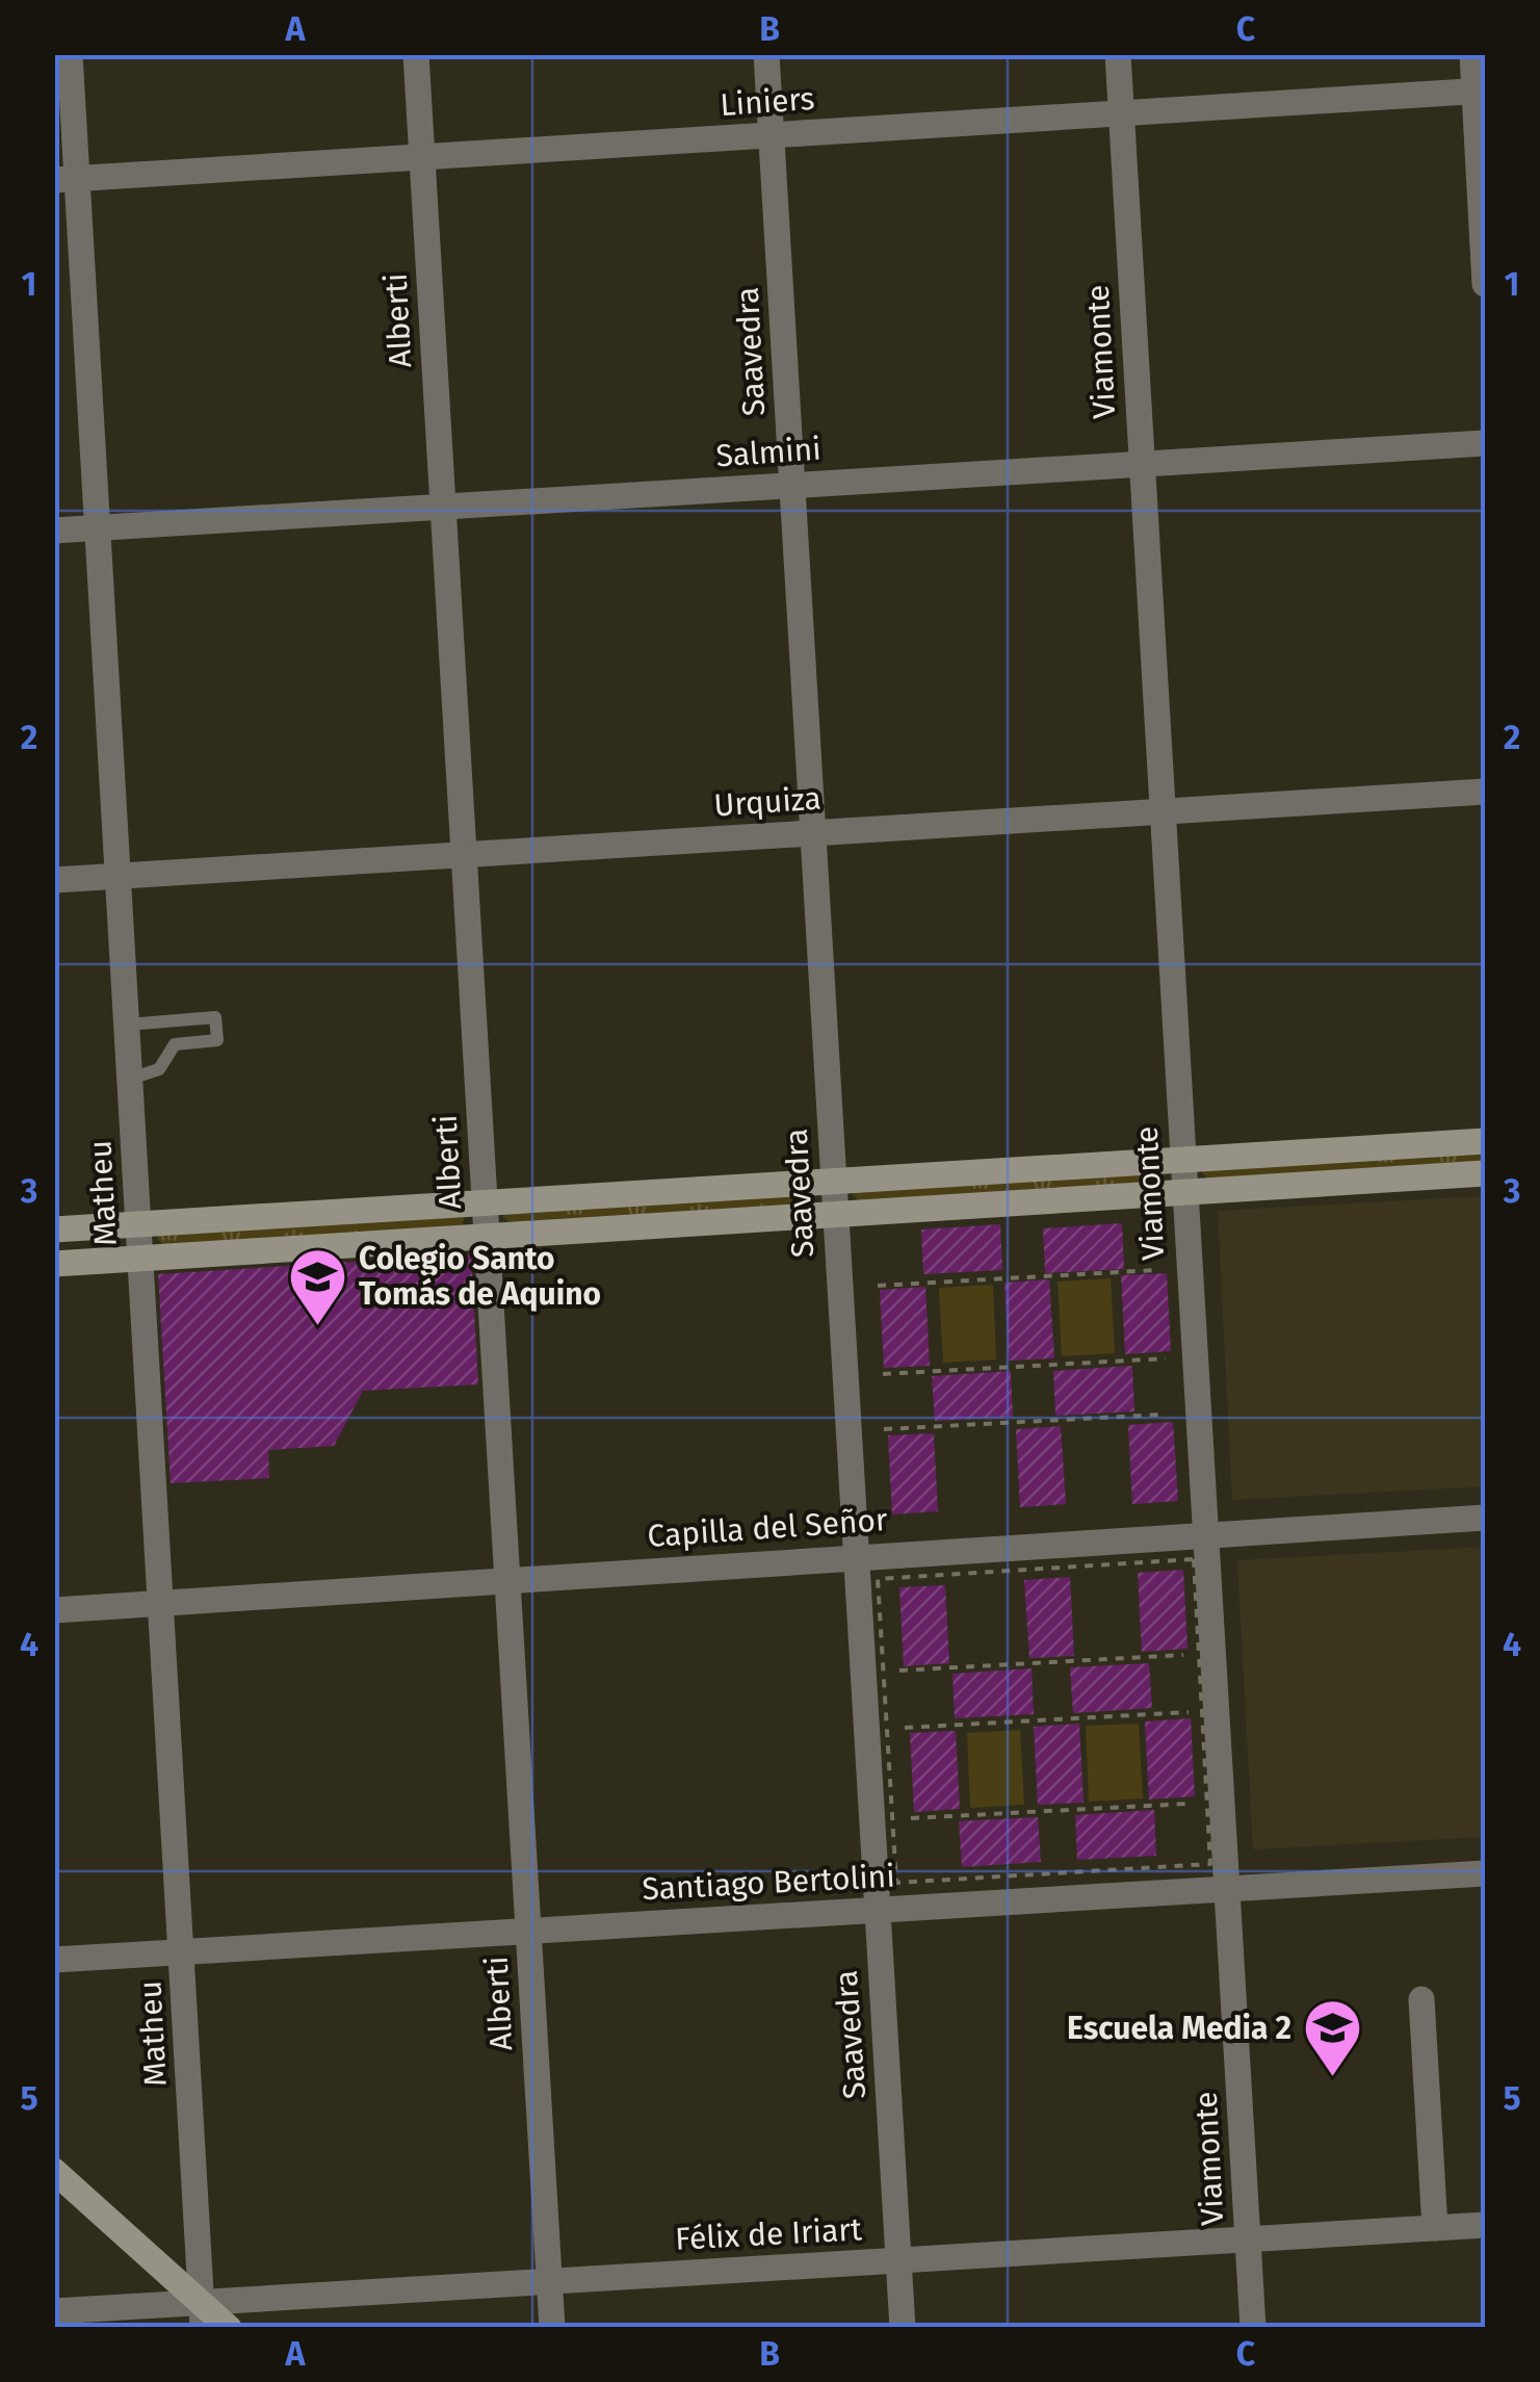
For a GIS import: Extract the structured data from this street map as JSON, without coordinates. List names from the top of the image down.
{
  "streets": {
    "street": [
      "Liniers",
      "Alberti",
      "Saavedra",
      "Viamonte",
      "Salmini",
      "Urquiza",
      "Matheu",
      "Capilla del Señor",
      "Santiago Bertolini",
      "Félix de Iriart"
    ]
  },
  "crossings": [
    ["Liniers", "Alberti"],
    ["Liniers", "Saavedra"],
    ["Liniers", "Viamonte"],
    ["Liniers", "Matheu"],
    ["Alberti", "Salmini"],
    ["Alberti", "Urquiza"],
    ["Alberti", "Capilla del Señor"],
    ["Alberti", "Santiago Bertolini"],
    ["Alberti", "Félix de Iriart"],
    ["Saavedra", "Salmini"],
    ["Saavedra", "Urquiza"],
    ["Saavedra", "Capilla del Señor"],
    ["Saavedra", "Santiago Bertolini"],
    ["Saavedra", "Félix de Iriart"],
    ["Viamonte", "Salmini"],
    ["Viamonte", "Urquiza"],
    ["Viamonte", "Capilla del Señor"],
    ["Viamonte", "Santiago Bertolini"],
    ["Viamonte", "Félix de Iriart"],
    ["Salmini", "Matheu"],
    ["Urquiza", "Matheu"],
    ["Matheu", "Capilla del Señor"],
    ["Matheu", "Santiago Bertolini"],
    ["Matheu", "Félix de Iriart"]
  ],
  "places": {
    "school or university": ["Colegio Santo Tomás de Aquino", "Escuela Media 2"]
  },
  "grid": {
    "columns": ["A", "B", "C"],
    "rows": [
      "1",
      "2",
      "3",
      "4",
      "5"
    ]
  }
}
